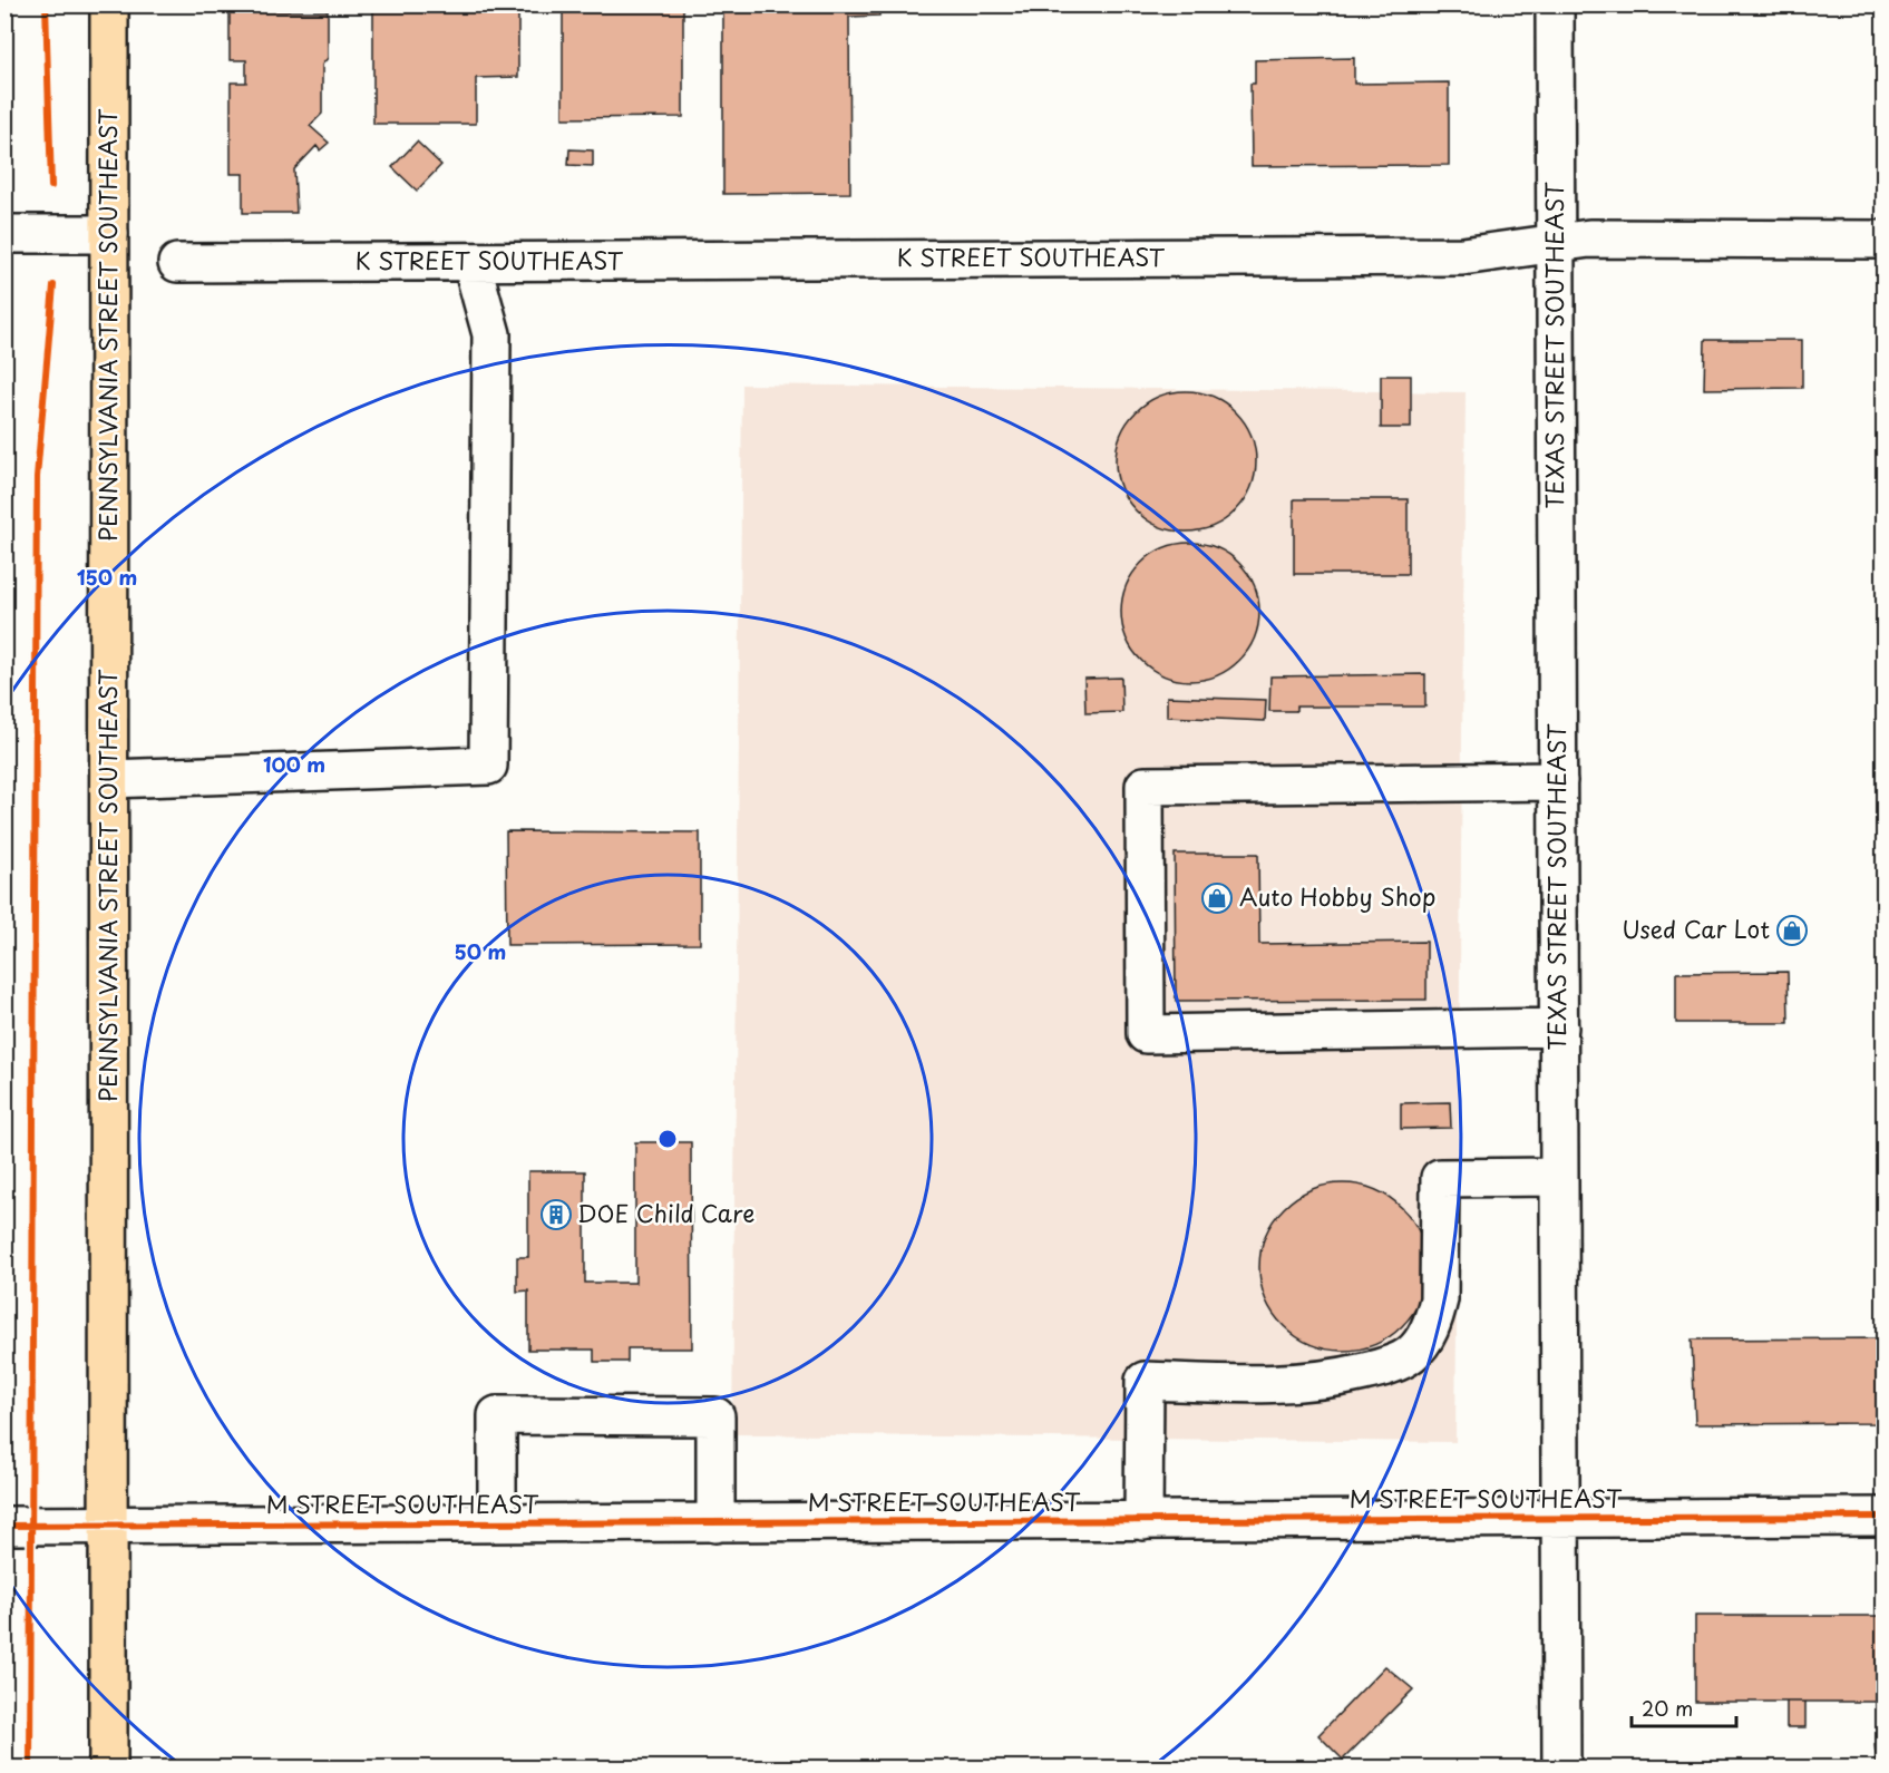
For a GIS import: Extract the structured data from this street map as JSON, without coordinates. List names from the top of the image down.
{
  "streets": {
    "main road": ["PENNSYLVANIA STREET SOUTHEAST"],
    "street": ["K STREET SOUTHEAST", "TEXAS STREET SOUTHEAST", "M STREET SOUTHEAST"]
  },
  "crossings": [
    ["K STREET SOUTHEAST", "TEXAS STREET SOUTHEAST"],
    ["PENNSYLVANIA STREET SOUTHEAST", "M STREET SOUTHEAST"],
    ["TEXAS STREET SOUTHEAST", "M STREET SOUTHEAST"]
  ],
  "places": {
    "shop": ["Auto Hobby Shop", "Used Car Lot"],
    "building": ["DOE Child Care"]
  },
  "scale_bar": "20 m",
  "rings": ["150 m", "100 m", "50 m"]
}
